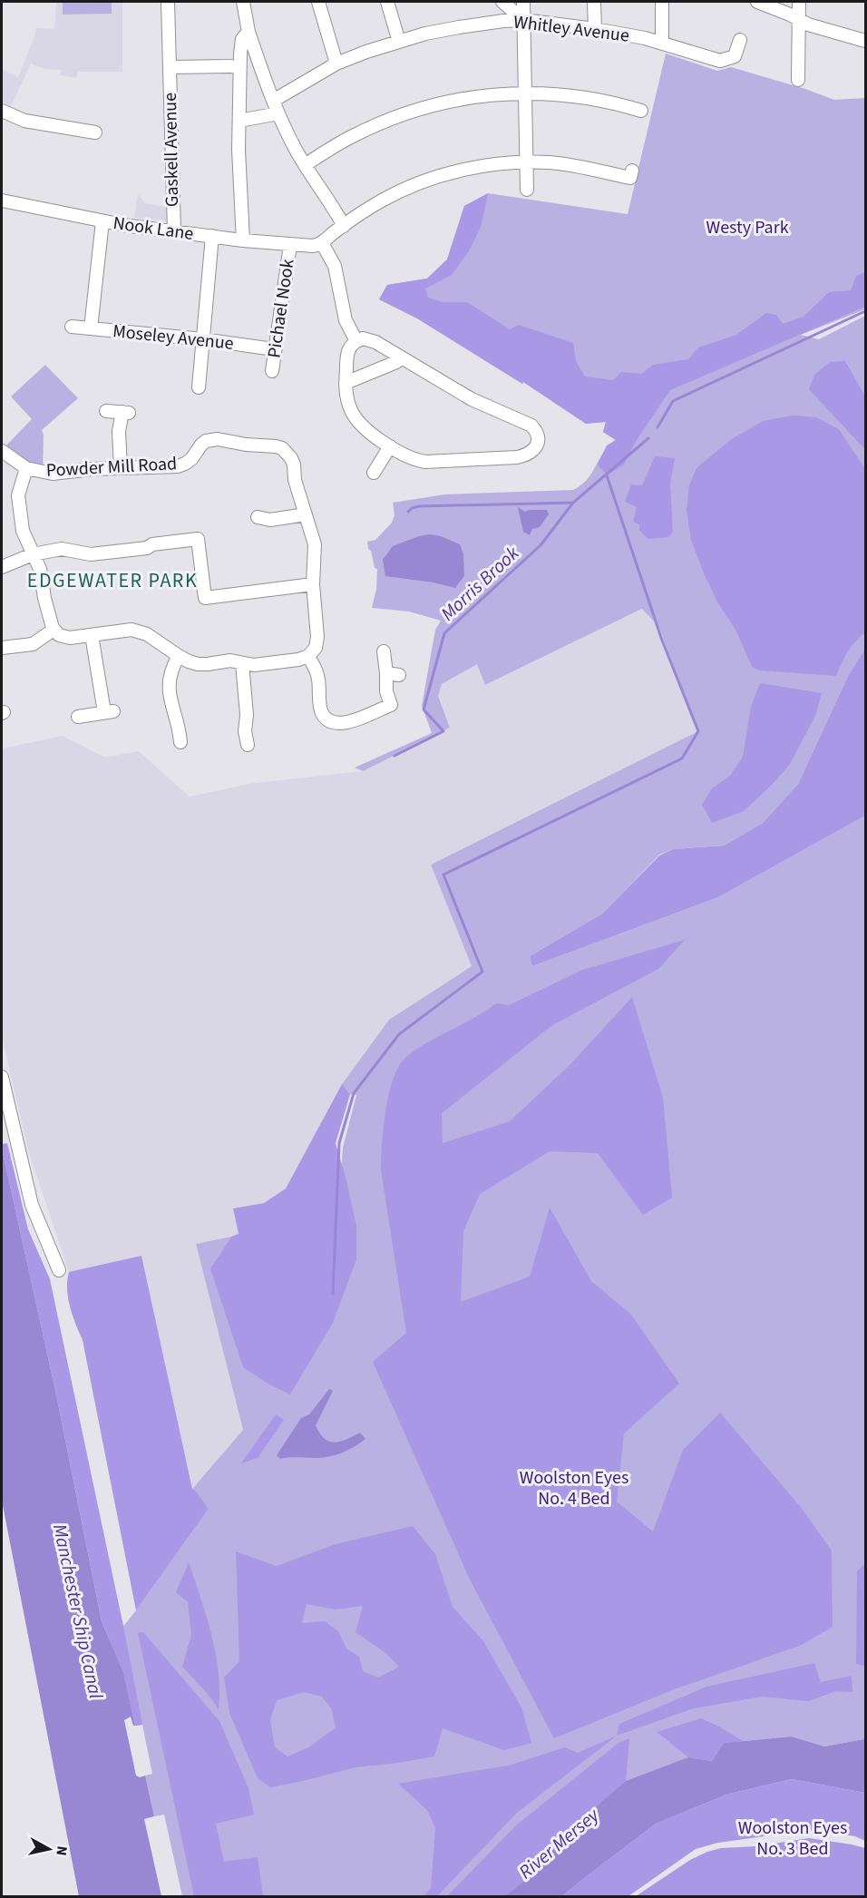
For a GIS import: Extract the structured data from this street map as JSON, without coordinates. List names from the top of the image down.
{
  "streets": {
    "street": [
      "Whitley Avenue",
      "Gaskell Avenue",
      "Nook Lane",
      "Pichael Nook",
      "Moseley Avenue",
      "Powder Mill Road"
    ]
  },
  "crossings": [
    ["Gaskell Avenue", "Nook Lane"],
    ["Nook Lane", "Pichael Nook"],
    ["Pichael Nook", "Moseley Avenue"]
  ],
  "districts": ["EDGEWATER PARK"],
  "water": ["Morris Brook", "Manchester Ship Canal", "River Mersey"],
  "parks": ["Westy Park", "Woolston Eyes No. 4 Bed", "Woolston Eyes No. 3 Bed"],
  "north": "right"
}
